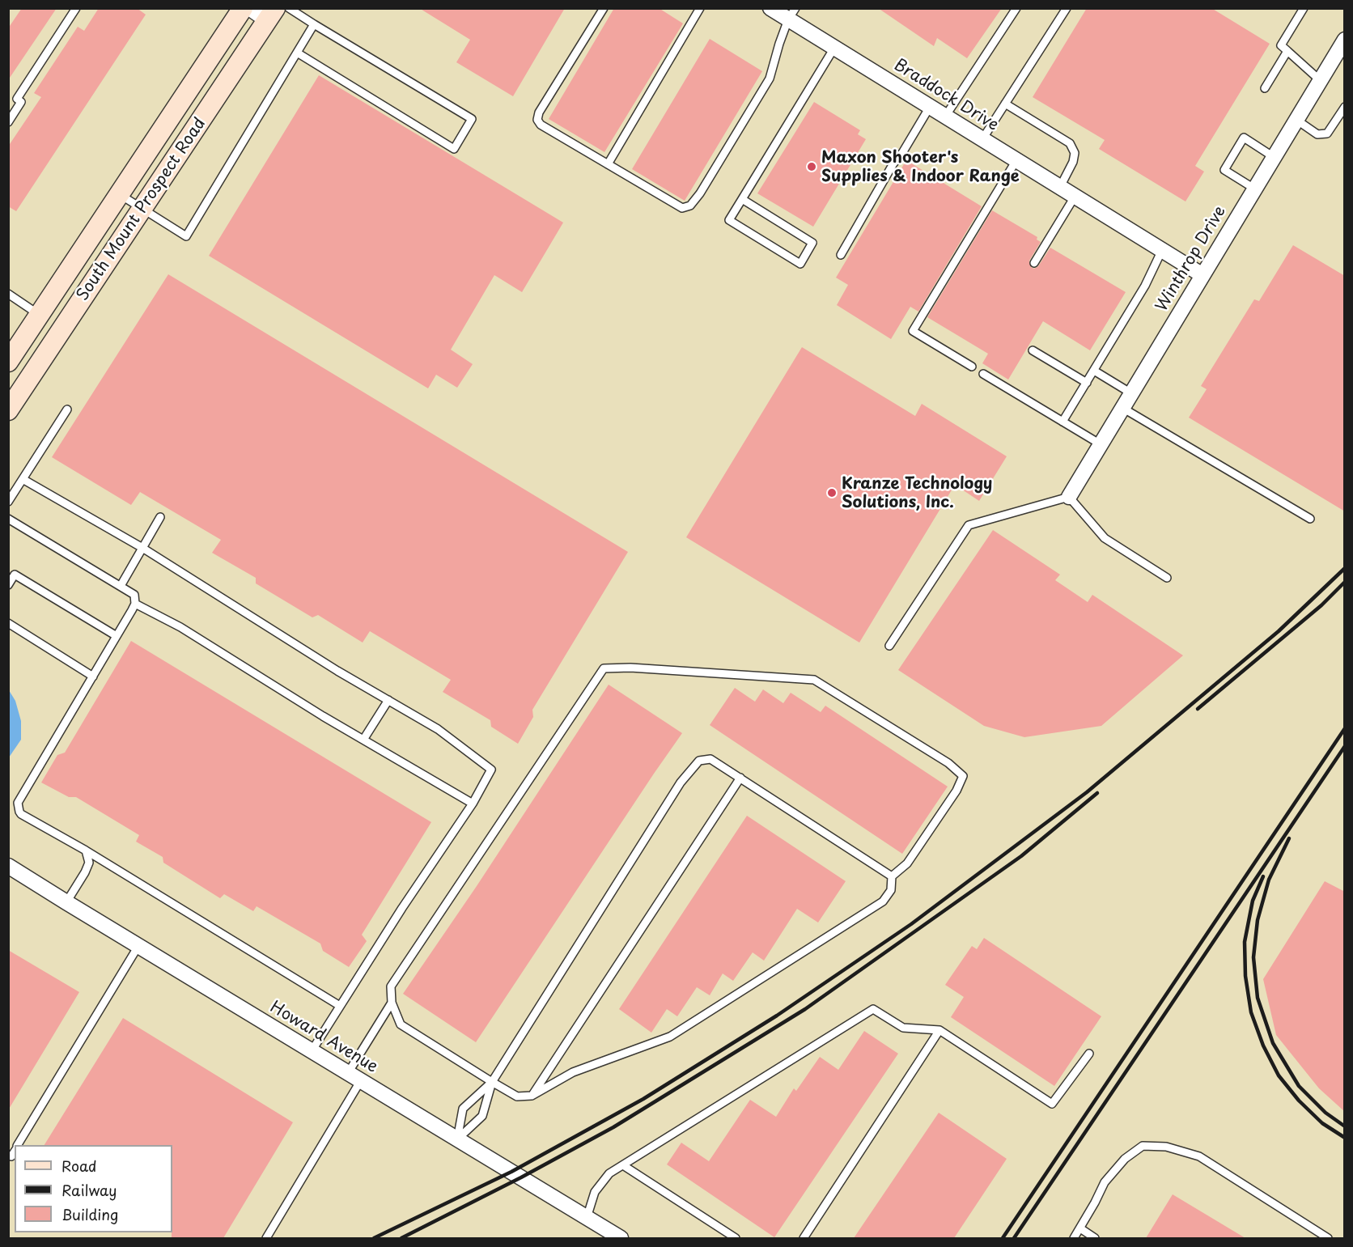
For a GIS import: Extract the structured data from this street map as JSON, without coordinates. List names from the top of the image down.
{
  "streets": {
    "main road": ["South Mount Prospect Road"],
    "street": ["Braddock Drive", "Winthrop Drive", "Howard Avenue"]
  },
  "crossings": [
    ["Braddock Drive", "Winthrop Drive"]
  ],
  "places": ["Maxon Shooter's Supplies & Indoor Range", "Kranze Technology Solutions, Inc."],
  "legend": ["Road", "Railway", "Building"]
}
